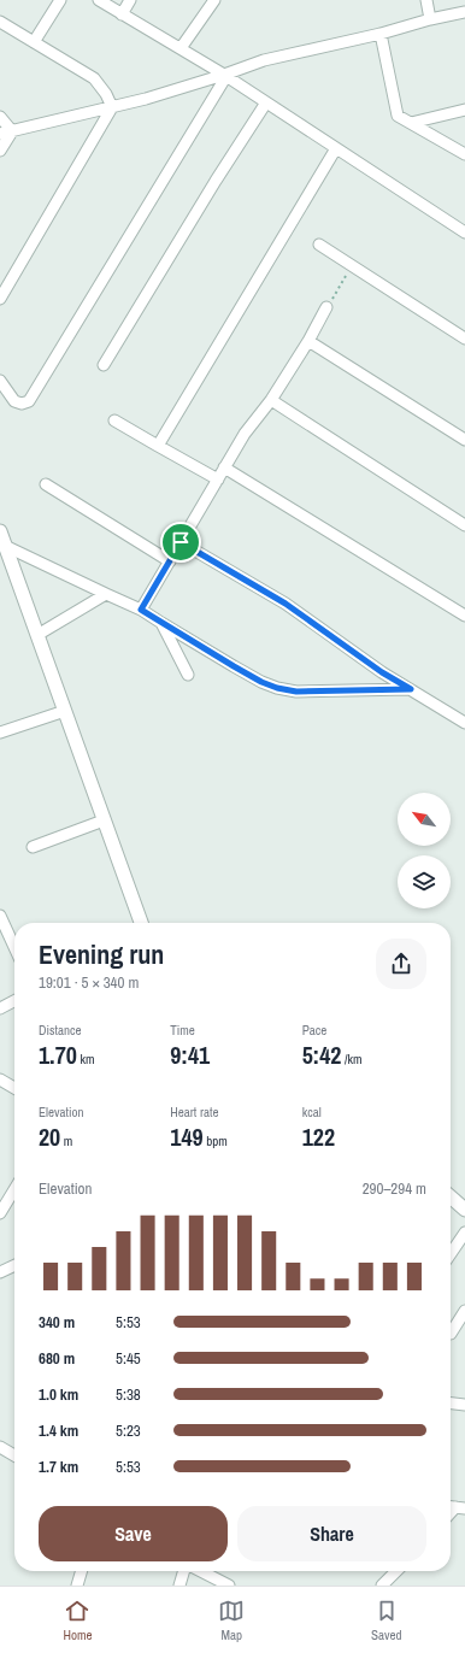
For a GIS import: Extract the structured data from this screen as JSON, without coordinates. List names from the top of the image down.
{
  "north": "top left",
  "page": {
    "heading": ["Evening run", "19:01 · 5 × 340 m"],
    "stats": [
      ["Distance", "1.70 km"],
      ["Time", "9:41"],
      ["Pace", "5:42 /km"],
      ["Elevation", "20 m"],
      ["Heart rate", "149 bpm"],
      ["kcal", "122"]
    ],
    "chart": ["Elevation", "290–294 m"],
    "list": [
      {
        "name": "340 m",
        "note": "5:53"
      },
      {
        "name": "680 m",
        "note": "5:45"
      },
      {
        "name": "1.0 km",
        "note": "5:38"
      },
      {
        "name": "1.4 km",
        "note": "5:23"
      },
      {
        "name": "1.7 km",
        "note": "5:53"
      }
    ],
    "buttons": ["Save", "Share"],
    "tabs": ["Home", "Map", "Saved"]
  }
}
